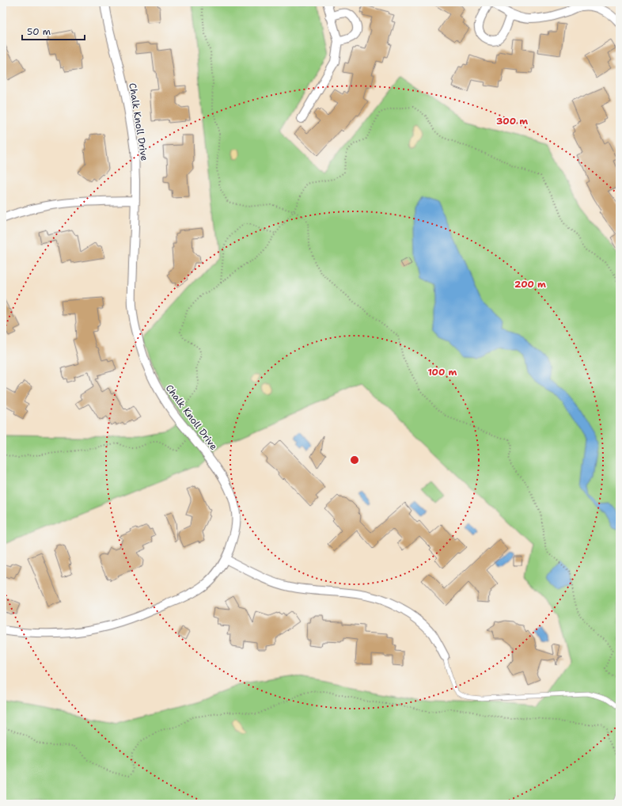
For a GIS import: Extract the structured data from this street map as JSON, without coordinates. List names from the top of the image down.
{
  "streets": {
    "street": ["Chalk Knoll Drive"]
  },
  "scale_bar": "50 m",
  "rings": ["300 m", "200 m", "100 m"]
}
